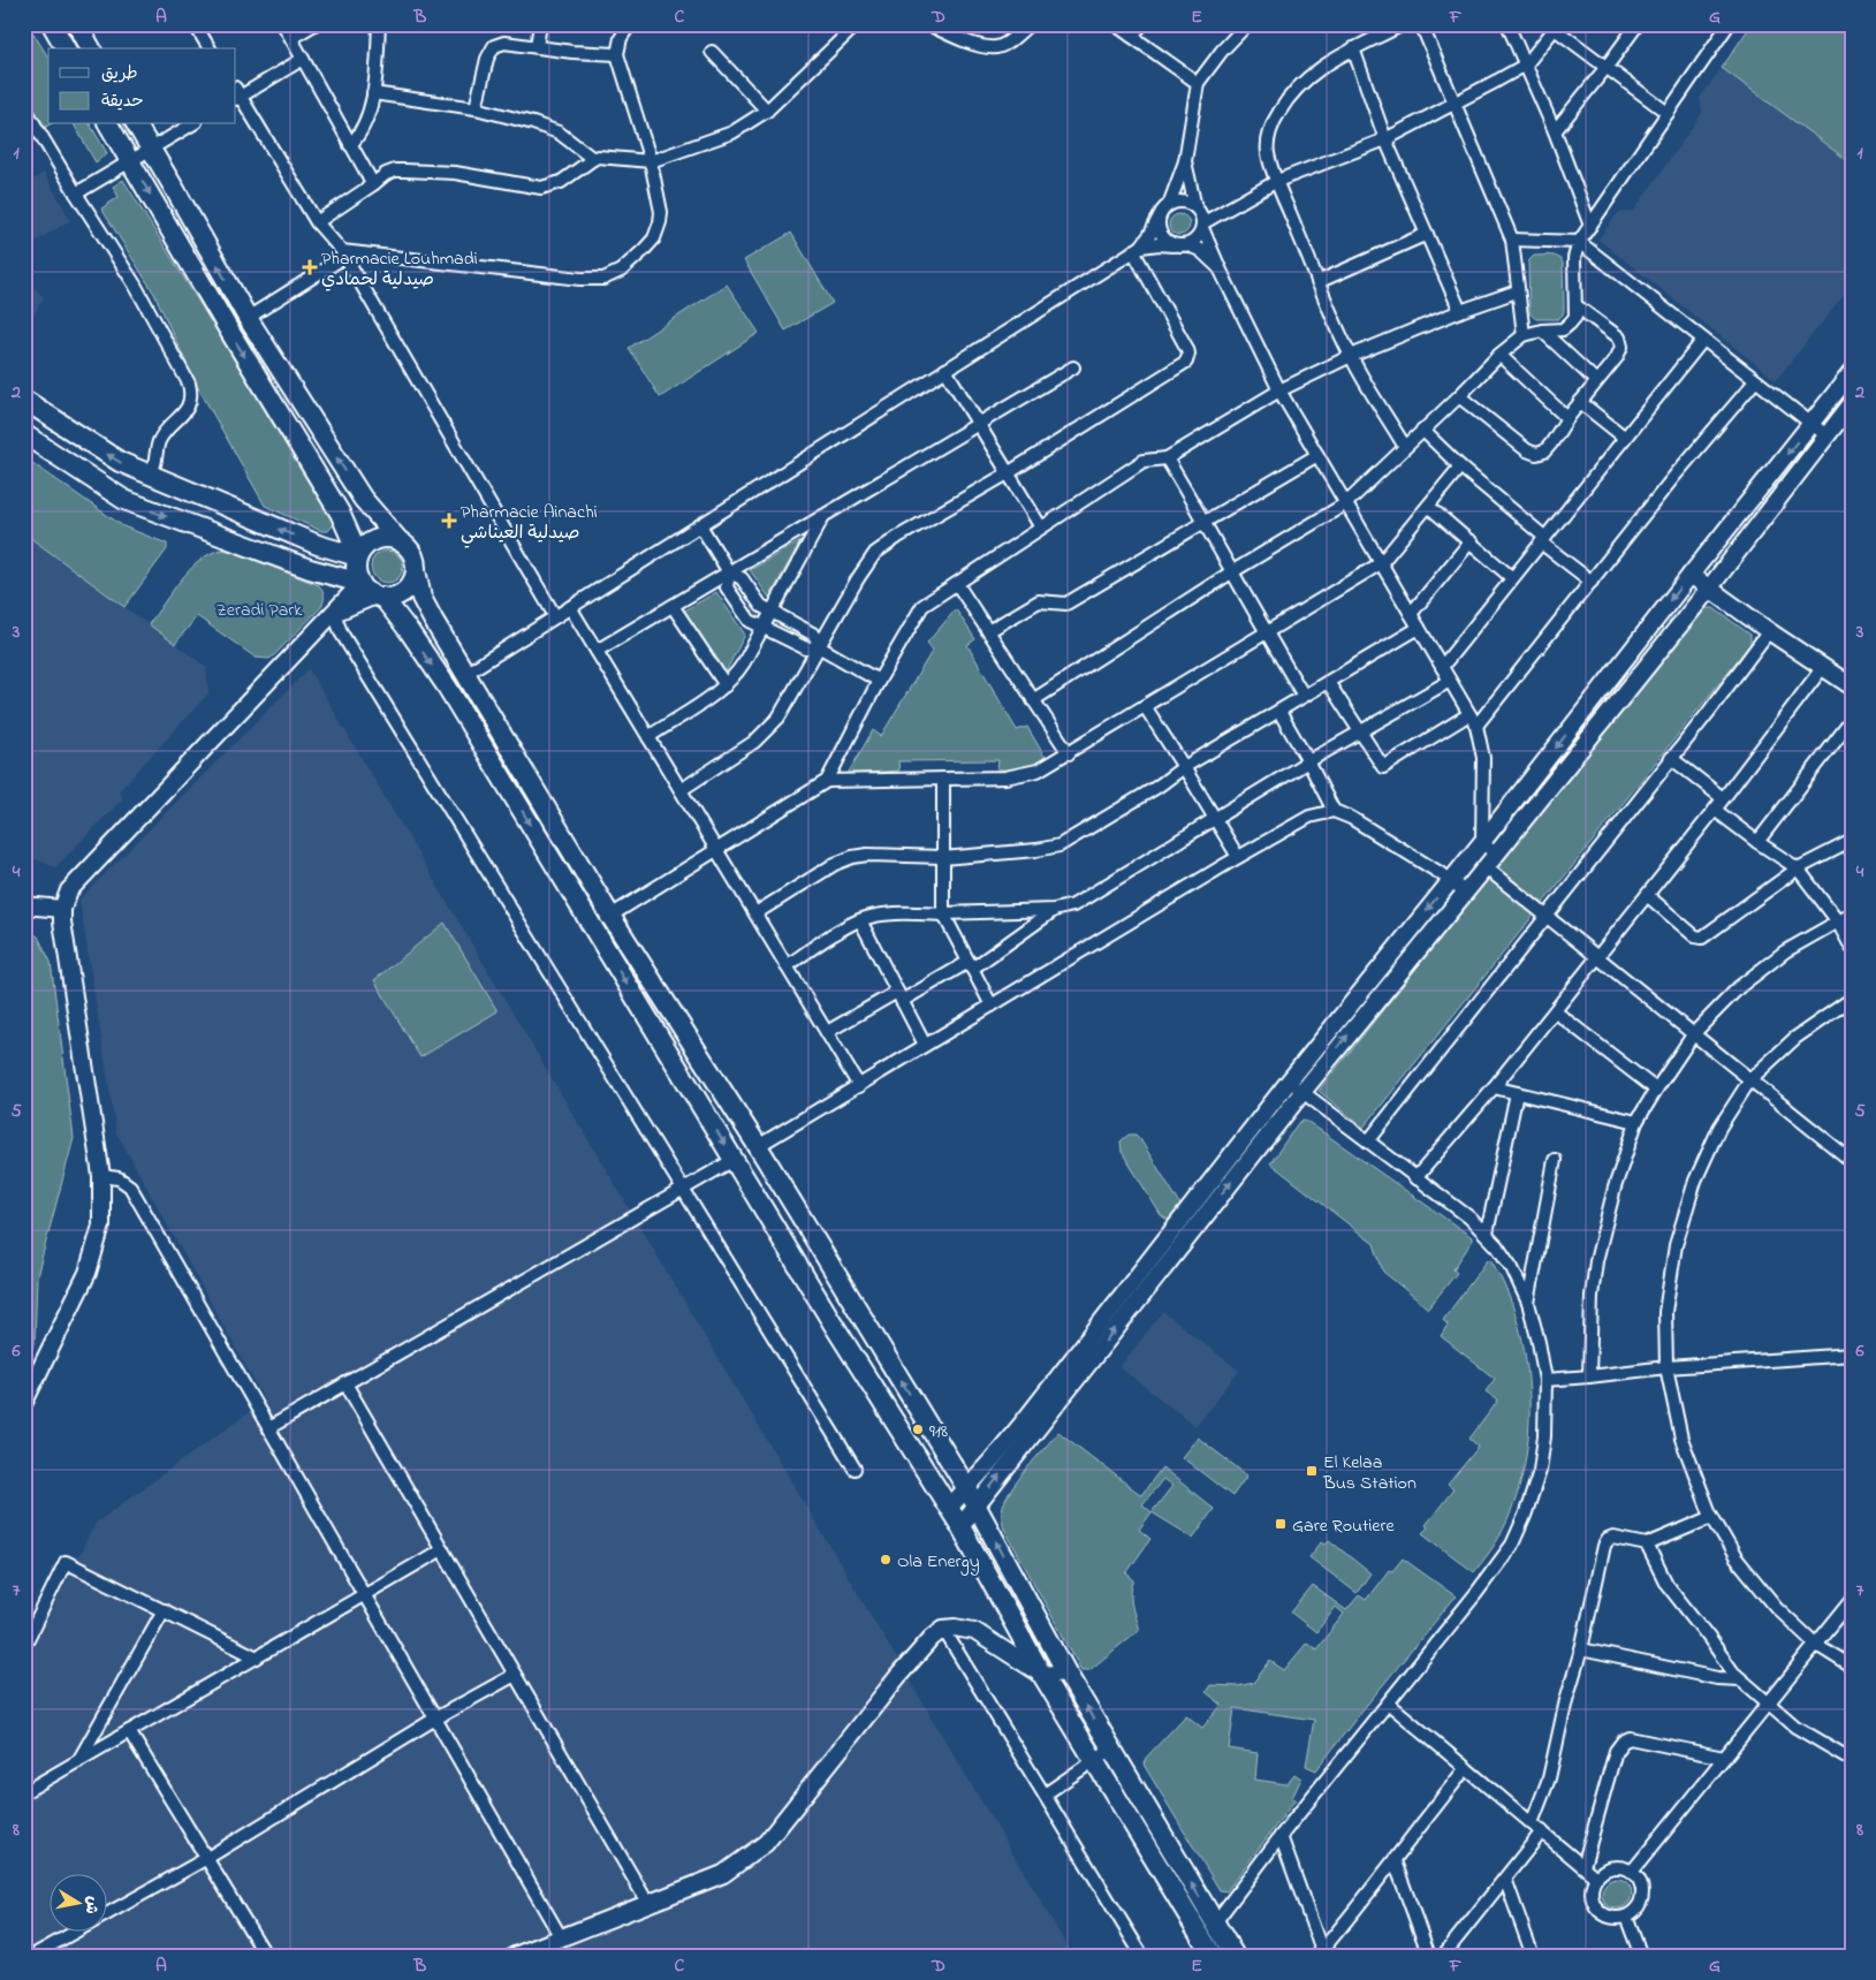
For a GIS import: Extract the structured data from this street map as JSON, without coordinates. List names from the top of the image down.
{
  "parks": ["Zeradi Park"],
  "places": {
    "health": ["Pharmacie Louhmadi صيدلية لحمادي", "Pharmacie Ainachi صيدلية العيناشي"],
    "other": ["918", "Ola Energy"],
    "transit": ["El Kelaa Bus Station", "Gare Routiere"]
  },
  "legend": ["طريق", "حديقة"],
  "north": "right",
  "grid": {
    "columns": [
      "A",
      "B",
      "C",
      "D",
      "E",
      "F",
      "G"
    ],
    "rows": [
      "1",
      "2",
      "3",
      "4",
      "5",
      "6",
      "7",
      "8"
    ]
  }
}
